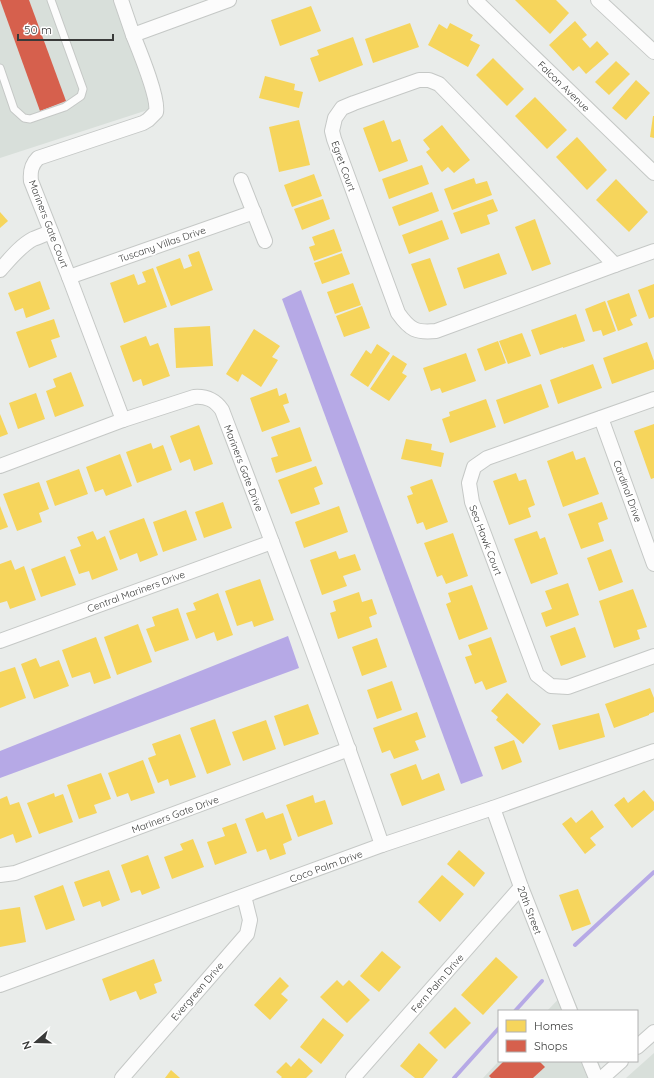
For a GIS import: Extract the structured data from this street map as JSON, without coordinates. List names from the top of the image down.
{
  "streets": {
    "street": [
      "Falcon Avenue",
      "Egret Court",
      "Mariners Gate Court",
      "Tuscany Villas Drive",
      "Mariners Gate Drive",
      "Cardinal Drive",
      "Sea Hawk Court",
      "Central Mariners Drive",
      "Coco Palm Drive",
      "20th Street",
      "Fern Palm Drive",
      "Evergreen Drive"
    ]
  },
  "crossings": [
    ["Mariners Gate Court", "Tuscany Villas Drive"],
    ["Mariners Gate Court", "Mariners Gate Drive"],
    ["Mariners Gate Drive", "Central Mariners Drive"],
    ["Mariners Gate Drive", "Coco Palm Drive"],
    ["Cardinal Drive", "Sea Hawk Court"],
    ["Coco Palm Drive", "20th Street"],
    ["Coco Palm Drive", "Evergreen Drive"],
    ["20th Street", "Fern Palm Drive"]
  ],
  "legend": ["Homes", "Shops"],
  "scale_bar": "50 m",
  "north": "left"
}
